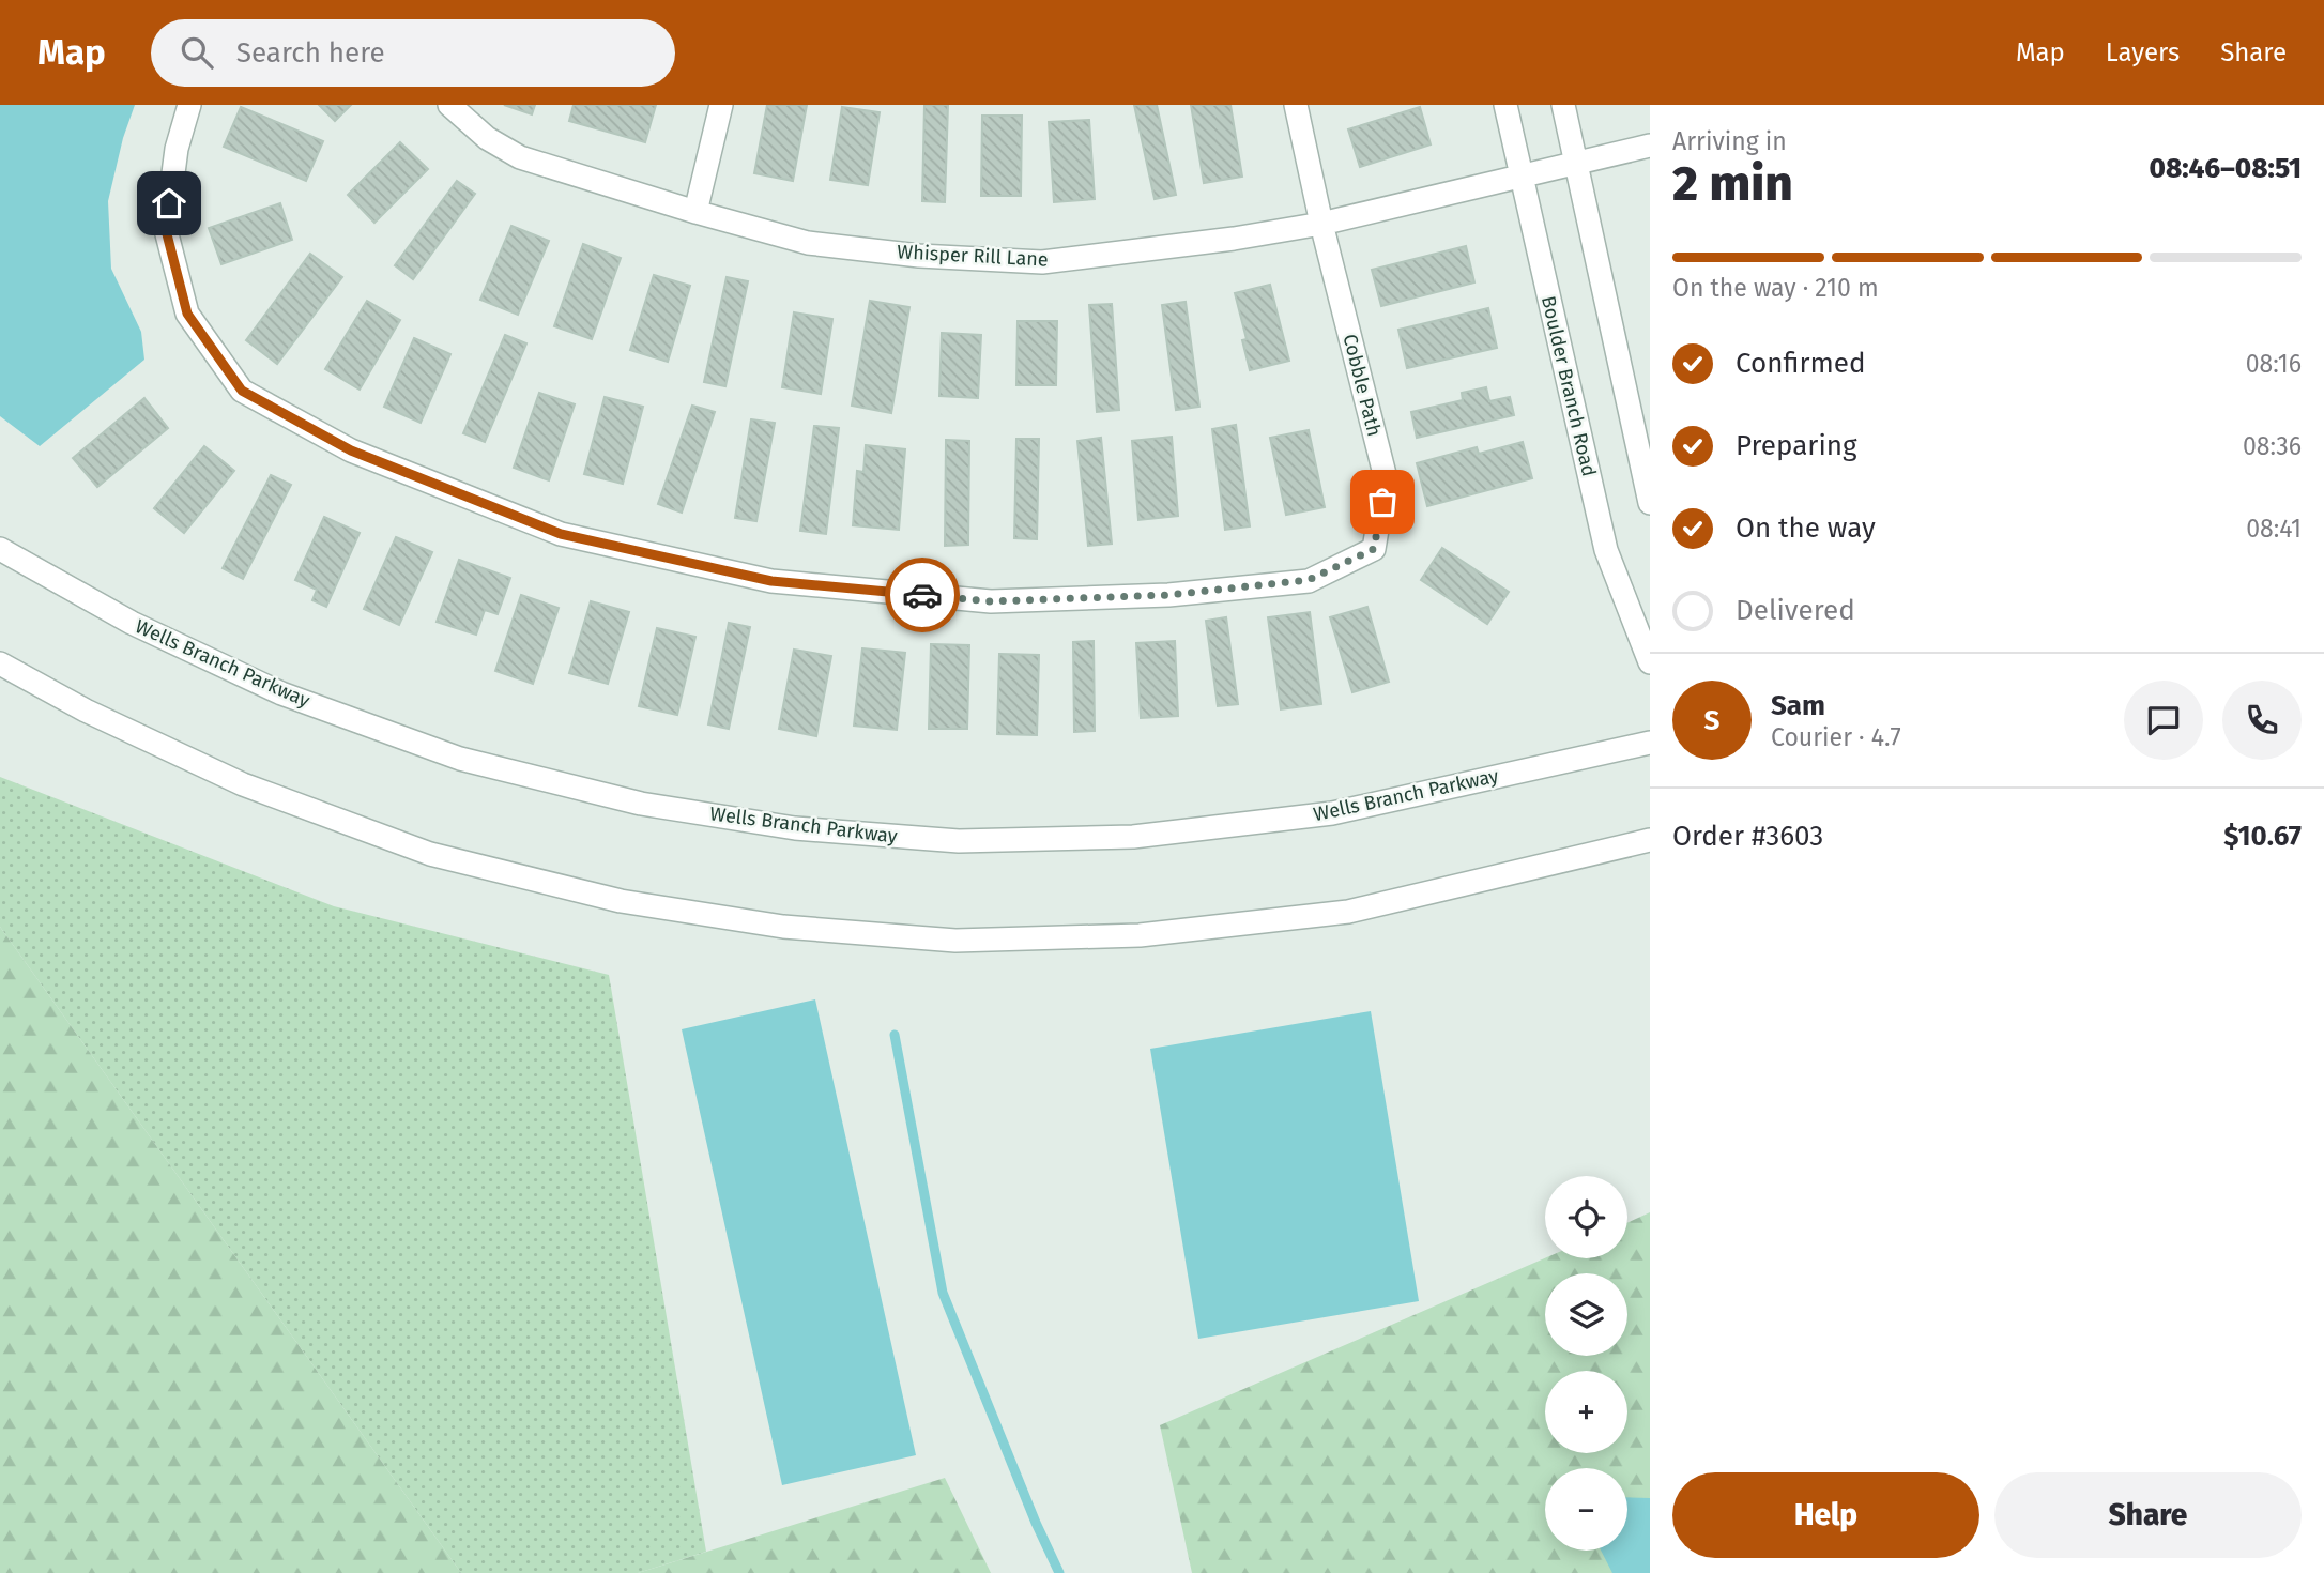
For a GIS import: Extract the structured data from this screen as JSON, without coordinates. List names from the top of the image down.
{
  "streets": {
    "street": [
      "Whisper Rill Lane",
      "Cobble Path",
      "Boulder Branch Road",
      "Wells Branch Parkway"
    ]
  },
  "crossings": [
    ["Whisper Rill Lane", "Cobble Path"],
    ["Whisper Rill Lane", "Boulder Branch Road"]
  ],
  "page": {
    "header": "Map",
    "search": "Search here",
    "nav": ["Map", "Layers", "Share"],
    "heading": ["2 min", "Arriving in", "08:46–08:51"],
    "panel": [
      "Sam",
      "Courier · 4.7",
      "Order #3603",
      "$10.67"
    ],
    "bar": "On the way · 210 m",
    "list": [
      ["Confirmed", "08:16"],
      ["Preparing", "08:36"],
      ["On the way", "08:41"],
      "Delivered"
    ],
    "round": "S",
    "map_buttons": ["+", "−"],
    "buttons": ["Help", "Share"]
  }
}
